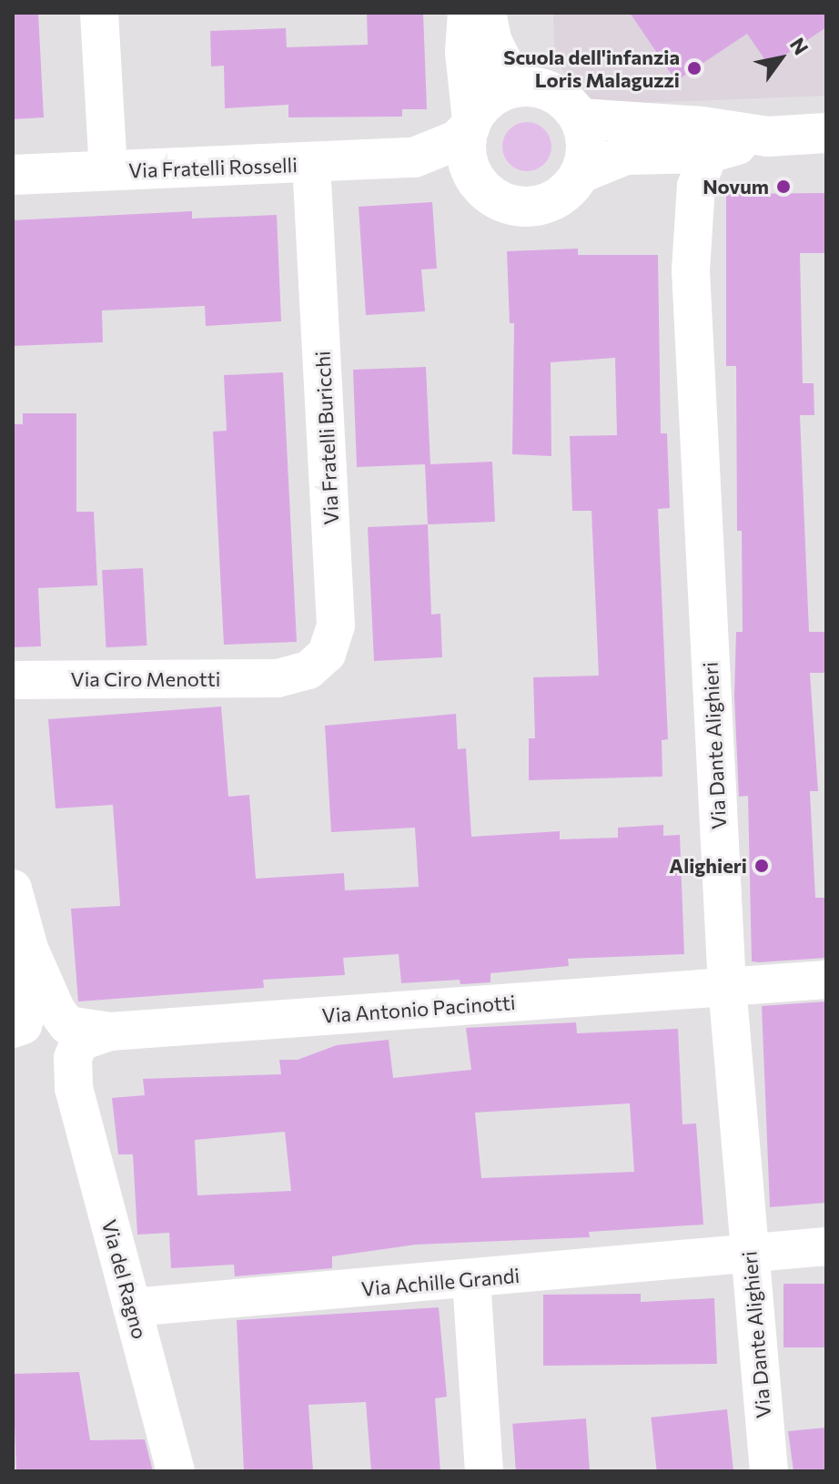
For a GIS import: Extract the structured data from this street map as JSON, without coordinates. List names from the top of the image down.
{
  "streets": {
    "street": [
      "Via Fratelli Rosselli",
      "Via Fratelli Buricchi",
      "Via Ciro Menotti",
      "Via Dante Alighieri",
      "Via Antonio Pacinotti",
      "Via del Ragno",
      "Via Achille Grandi"
    ]
  },
  "crossings": [
    ["Via Fratelli Rosselli", "Via Fratelli Buricchi"],
    ["Via Fratelli Buricchi", "Via Ciro Menotti"],
    ["Via Dante Alighieri", "Via Antonio Pacinotti"],
    ["Via Dante Alighieri", "Via Achille Grandi"],
    ["Via del Ragno", "Via Achille Grandi"]
  ],
  "places": ["Scuola dell'infanzia Loris Malaguzzi", "Novum", "Alighieri"],
  "north": "top right"
}
